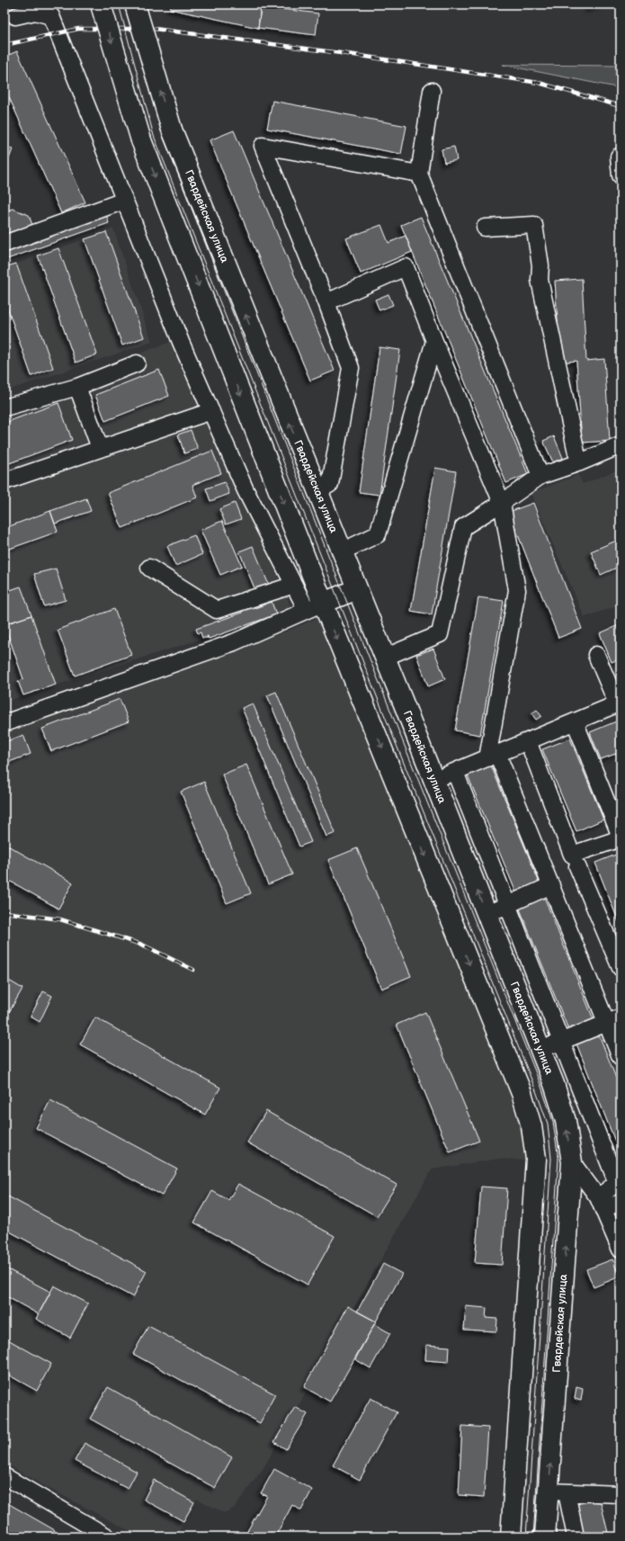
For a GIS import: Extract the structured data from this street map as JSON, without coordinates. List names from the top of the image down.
{
  "streets": {
    "main road": ["Гвардейская улица"]
  }
}
